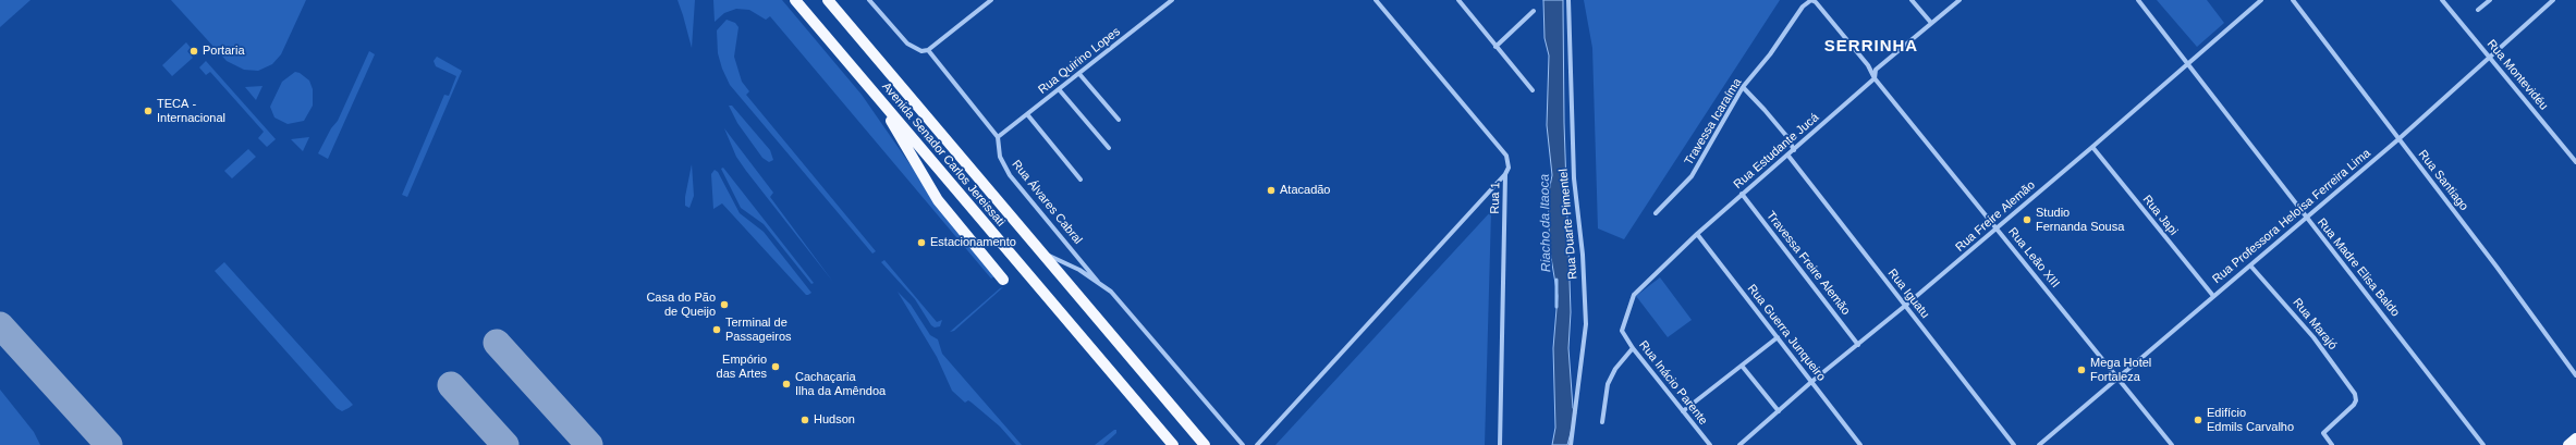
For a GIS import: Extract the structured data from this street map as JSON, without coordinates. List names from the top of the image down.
{
  "streets": {
    "main road": ["Avenida Senador Carlos Jereissati"],
    "street": [
      "Rua Quirino Lopes",
      "Rua Montevidéu",
      "Travessa Icaraíma",
      "Rua Estudante Jucá",
      "Rua Santiago",
      "Rua 1",
      "Rua Álvares Cabral",
      "Rua Japi",
      "Rua Freire Alemão",
      "Rua Professora Heloísa Ferreira Lima",
      "Rua Duarte Pimentel",
      "Rua Leão XIII",
      "Travessa Freire Alemão",
      "Rua Madre Elisa Baldo",
      "Rua Iguatu",
      "Rua Marajó",
      "Rua Guerra Junqueiro",
      "Rua Inácio Parente"
    ]
  },
  "crossings": [
    ["Rua Quirino Lopes", "Rua Álvares Cabral"],
    ["Rua Montevidéu", "Rua Professora Heloísa Ferreira Lima"],
    ["Travessa Icaraíma", "Rua Leão XIII"],
    ["Rua Estudante Jucá", "Rua Leão XIII"],
    ["Rua Estudante Jucá", "Travessa Freire Alemão"],
    ["Rua Estudante Jucá", "Rua Iguatu"],
    ["Rua Estudante Jucá", "Rua Guerra Junqueiro"],
    ["Rua Estudante Jucá", "Rua Inácio Parente"],
    ["Avenida Senador Carlos Jereissati", "Rua Álvares Cabral"],
    ["Rua Santiago", "Rua Professora Heloísa Ferreira Lima"],
    ["Rua Japi", "Rua Freire Alemão"],
    ["Rua Japi", "Rua Professora Heloísa Ferreira Lima"],
    ["Rua Freire Alemão", "Rua Leão XIII"],
    ["Rua Freire Alemão", "Travessa Freire Alemão"],
    ["Rua Freire Alemão", "Rua Madre Elisa Baldo"],
    ["Rua Freire Alemão", "Rua Iguatu"],
    ["Rua Freire Alemão", "Rua Guerra Junqueiro"],
    ["Rua Professora Heloísa Ferreira Lima", "Rua Leão XIII"],
    ["Rua Professora Heloísa Ferreira Lima", "Rua Madre Elisa Baldo"],
    ["Rua Professora Heloísa Ferreira Lima", "Rua Marajó"]
  ],
  "districts": ["SERRINHA"],
  "water": ["Riacho da Itaoca"],
  "places": [
    "Portaria",
    "TECA - Internacional",
    "Atacadão",
    "Studio Fernanda Sousa",
    "Estacionamento",
    "Casa do Pão de Queijo",
    "Terminal de Passageiros",
    "Empório das Artes",
    "Mega Hotel Fortaleza",
    "Cachaçaria Ilha da Amêndoa",
    "Hudson",
    "Edifício Edmils Carvalho"
  ]
}
